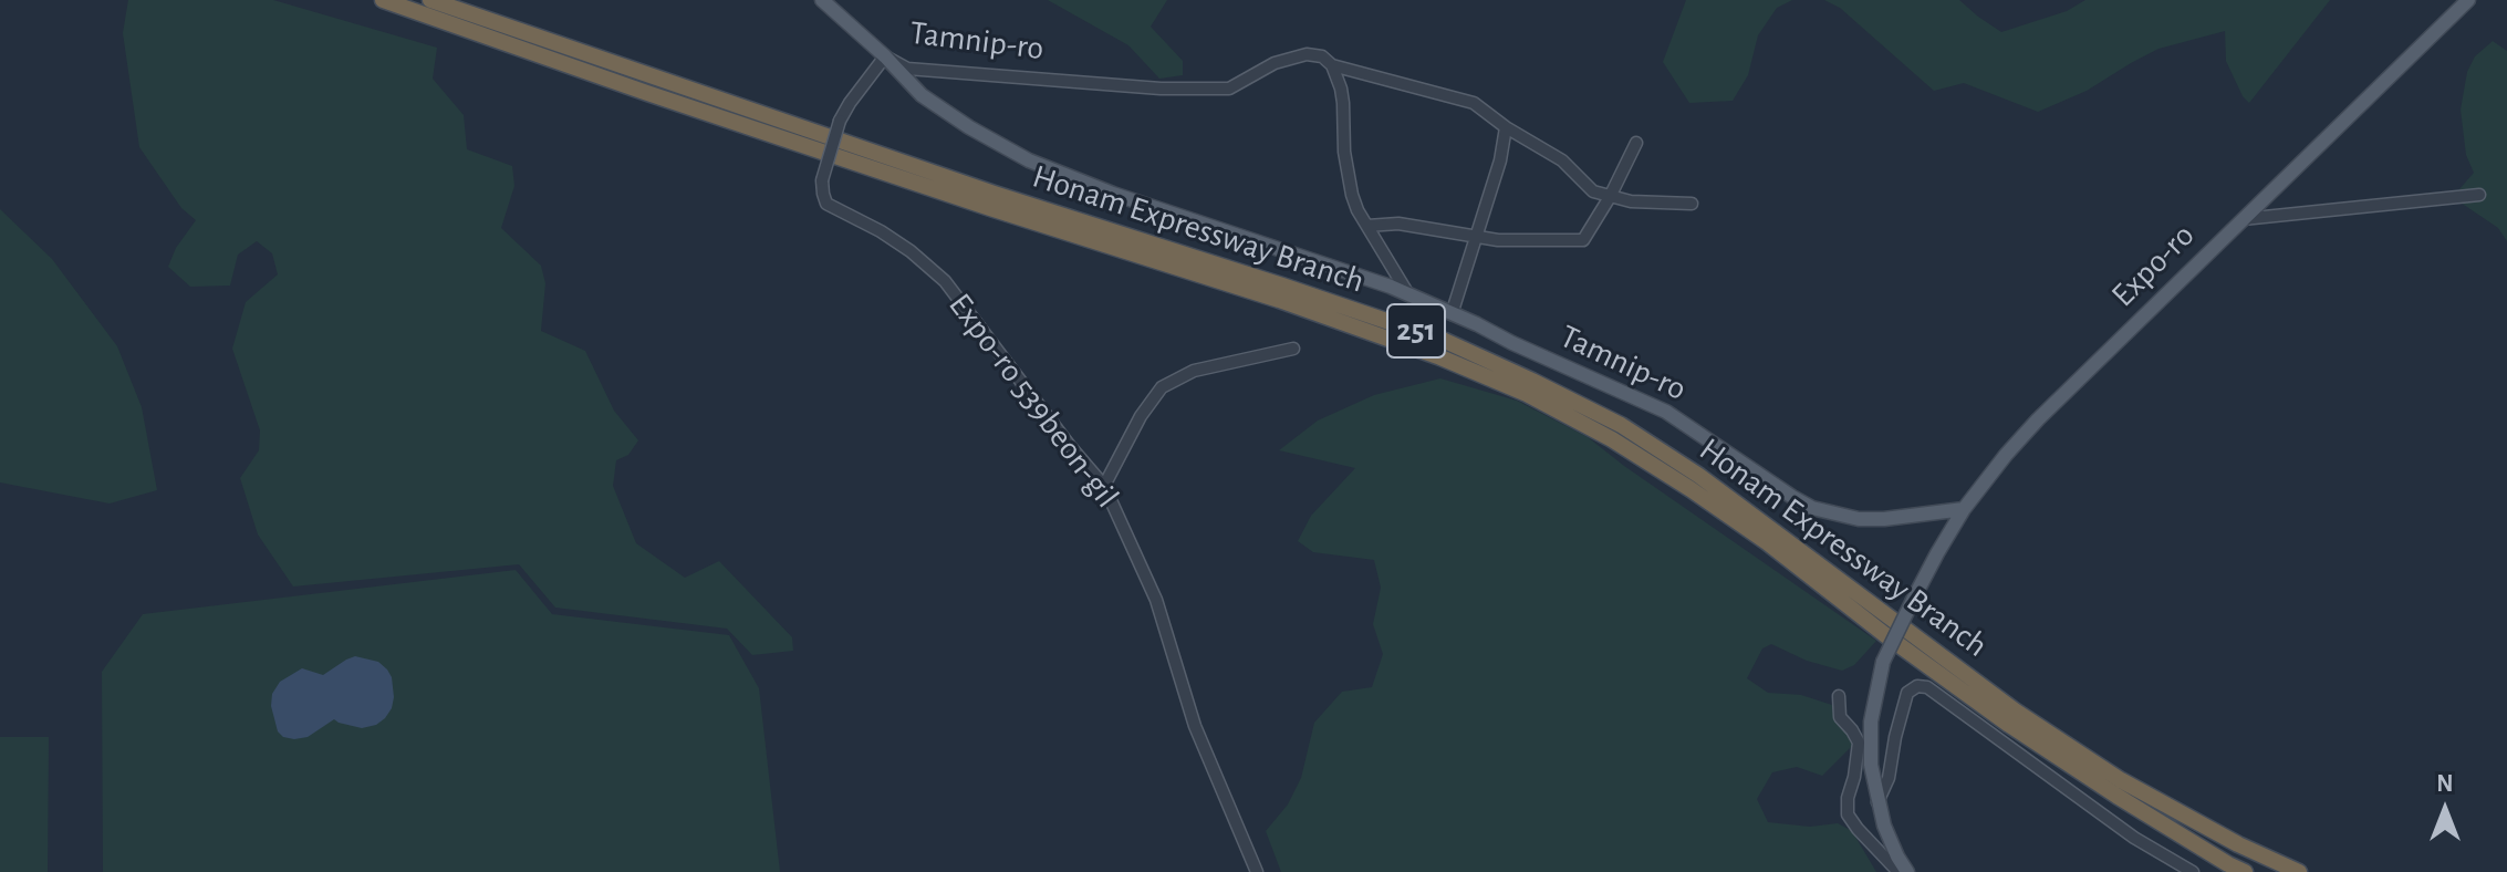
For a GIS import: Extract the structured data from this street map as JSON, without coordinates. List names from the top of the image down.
{
  "streets": {
    "highway": ["Honam Expressway Branch", "251"],
    "main road": ["Tamnip-ro", "Expo-ro"],
    "street": ["Expo-ro 539beon-gil"]
  },
  "crossings": [
    ["Tamnip-ro", "Expo-ro"],
    ["Tamnip-ro", "Expo-ro 539beon-gil"]
  ],
  "north": "top"
}
